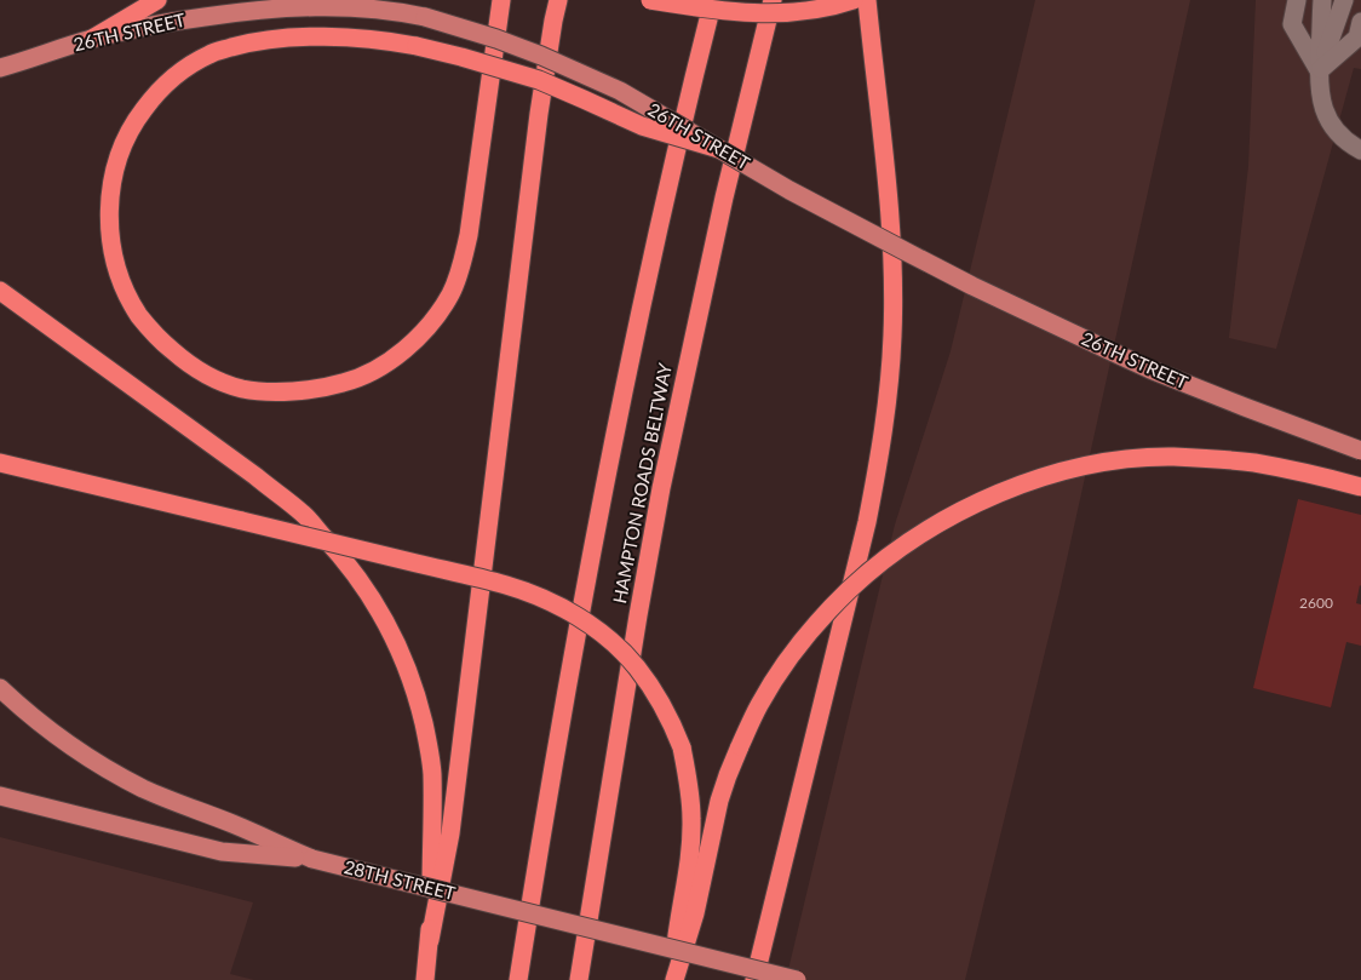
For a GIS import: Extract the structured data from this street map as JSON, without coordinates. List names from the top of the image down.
{
  "streets": {
    "highway": ["HAMPTON ROADS BELTWAY"],
    "main road": ["26TH STREET", "28TH STREET"]
  },
  "house_numbers": ["2600"]
}
